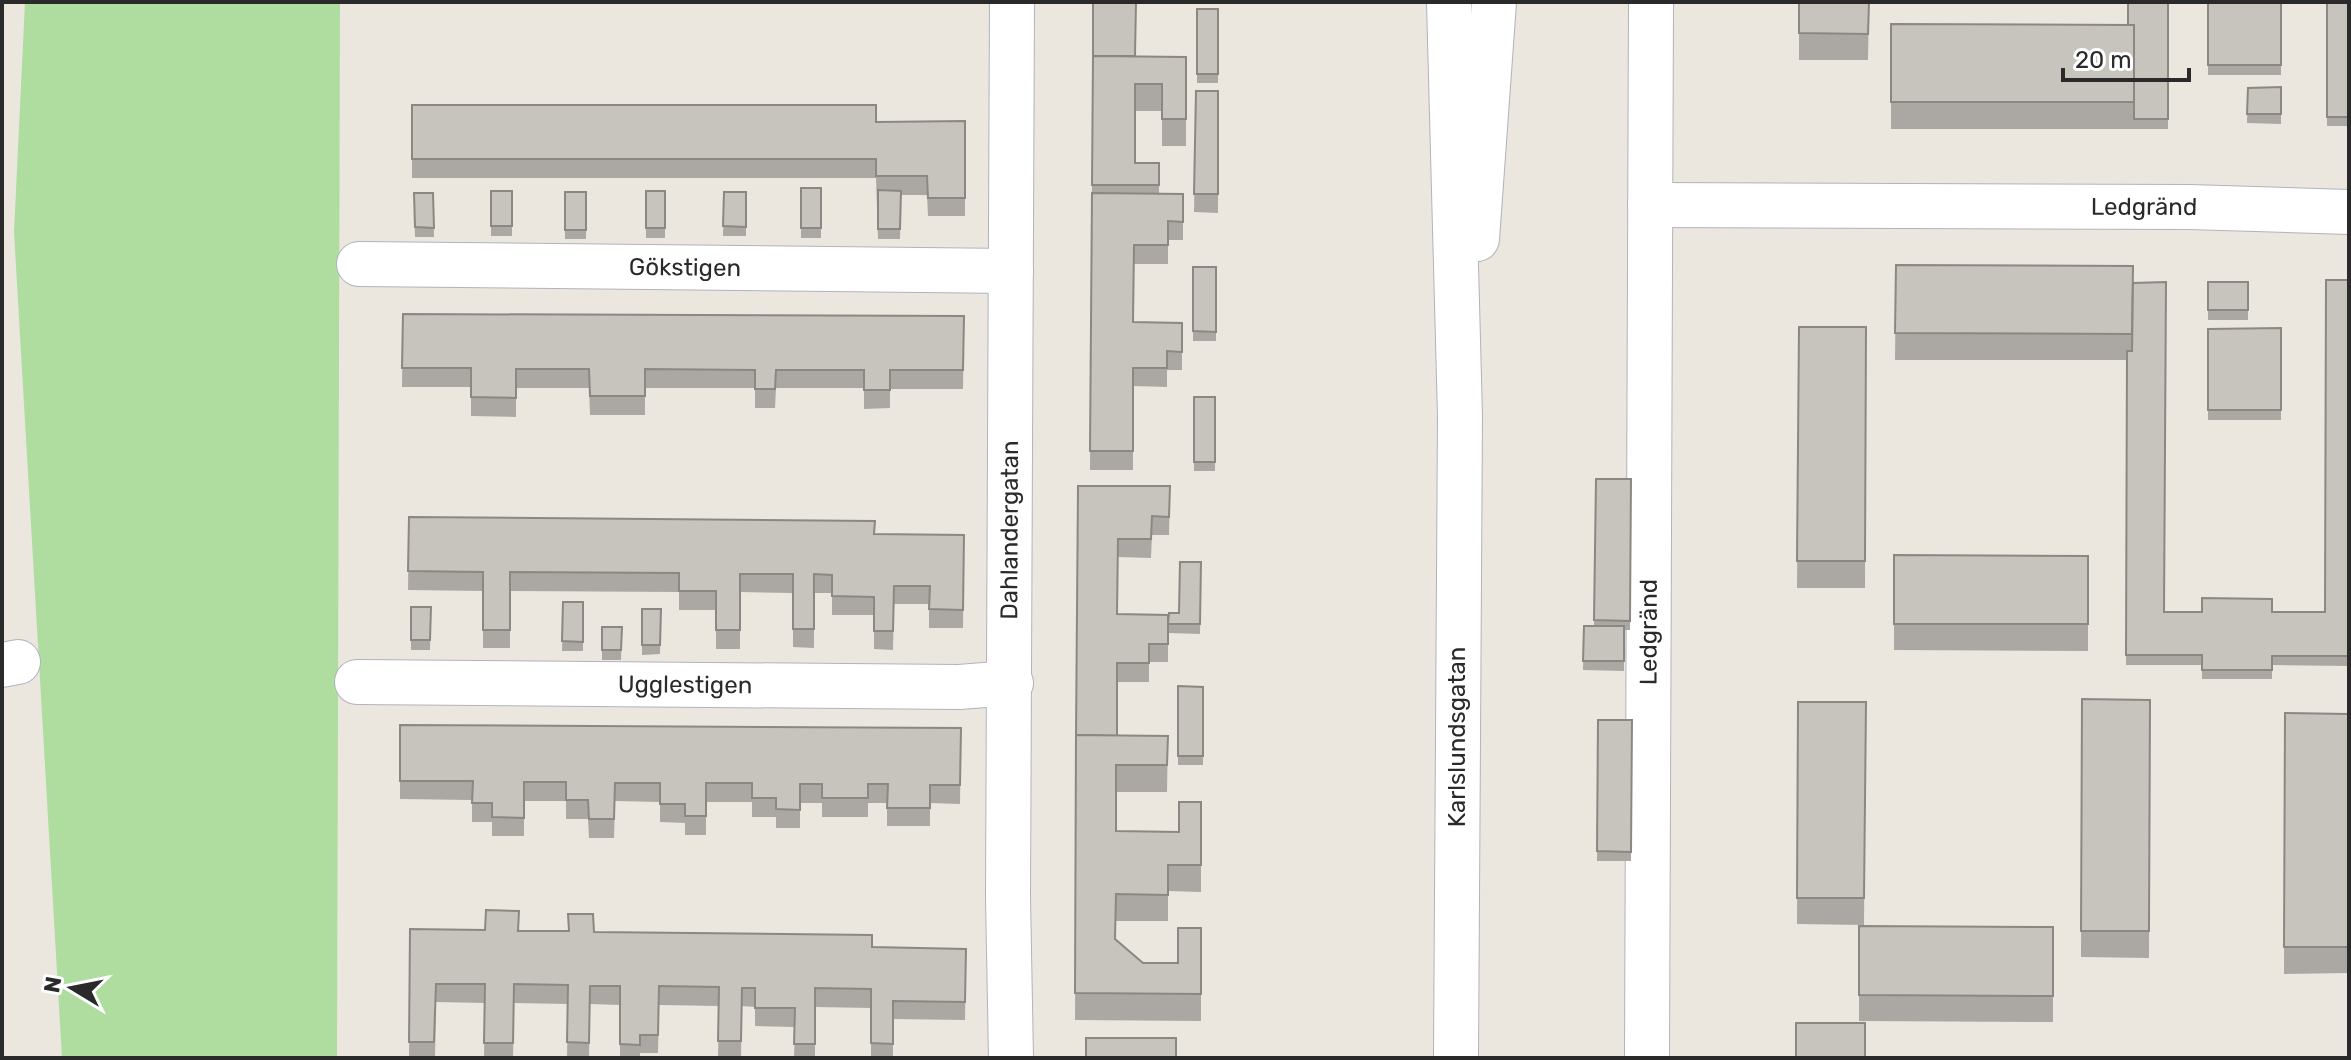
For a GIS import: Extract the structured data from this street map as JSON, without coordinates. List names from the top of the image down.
{
  "streets": {
    "street": [
      "Ledgränd",
      "Gökstigen",
      "Dahlandergatan",
      "Ugglestigen",
      "Karlslundsgatan"
    ]
  },
  "crossings": [
    ["Gökstigen", "Dahlandergatan"],
    ["Dahlandergatan", "Ugglestigen"]
  ],
  "scale_bar": "20 m",
  "north": "left"
}
